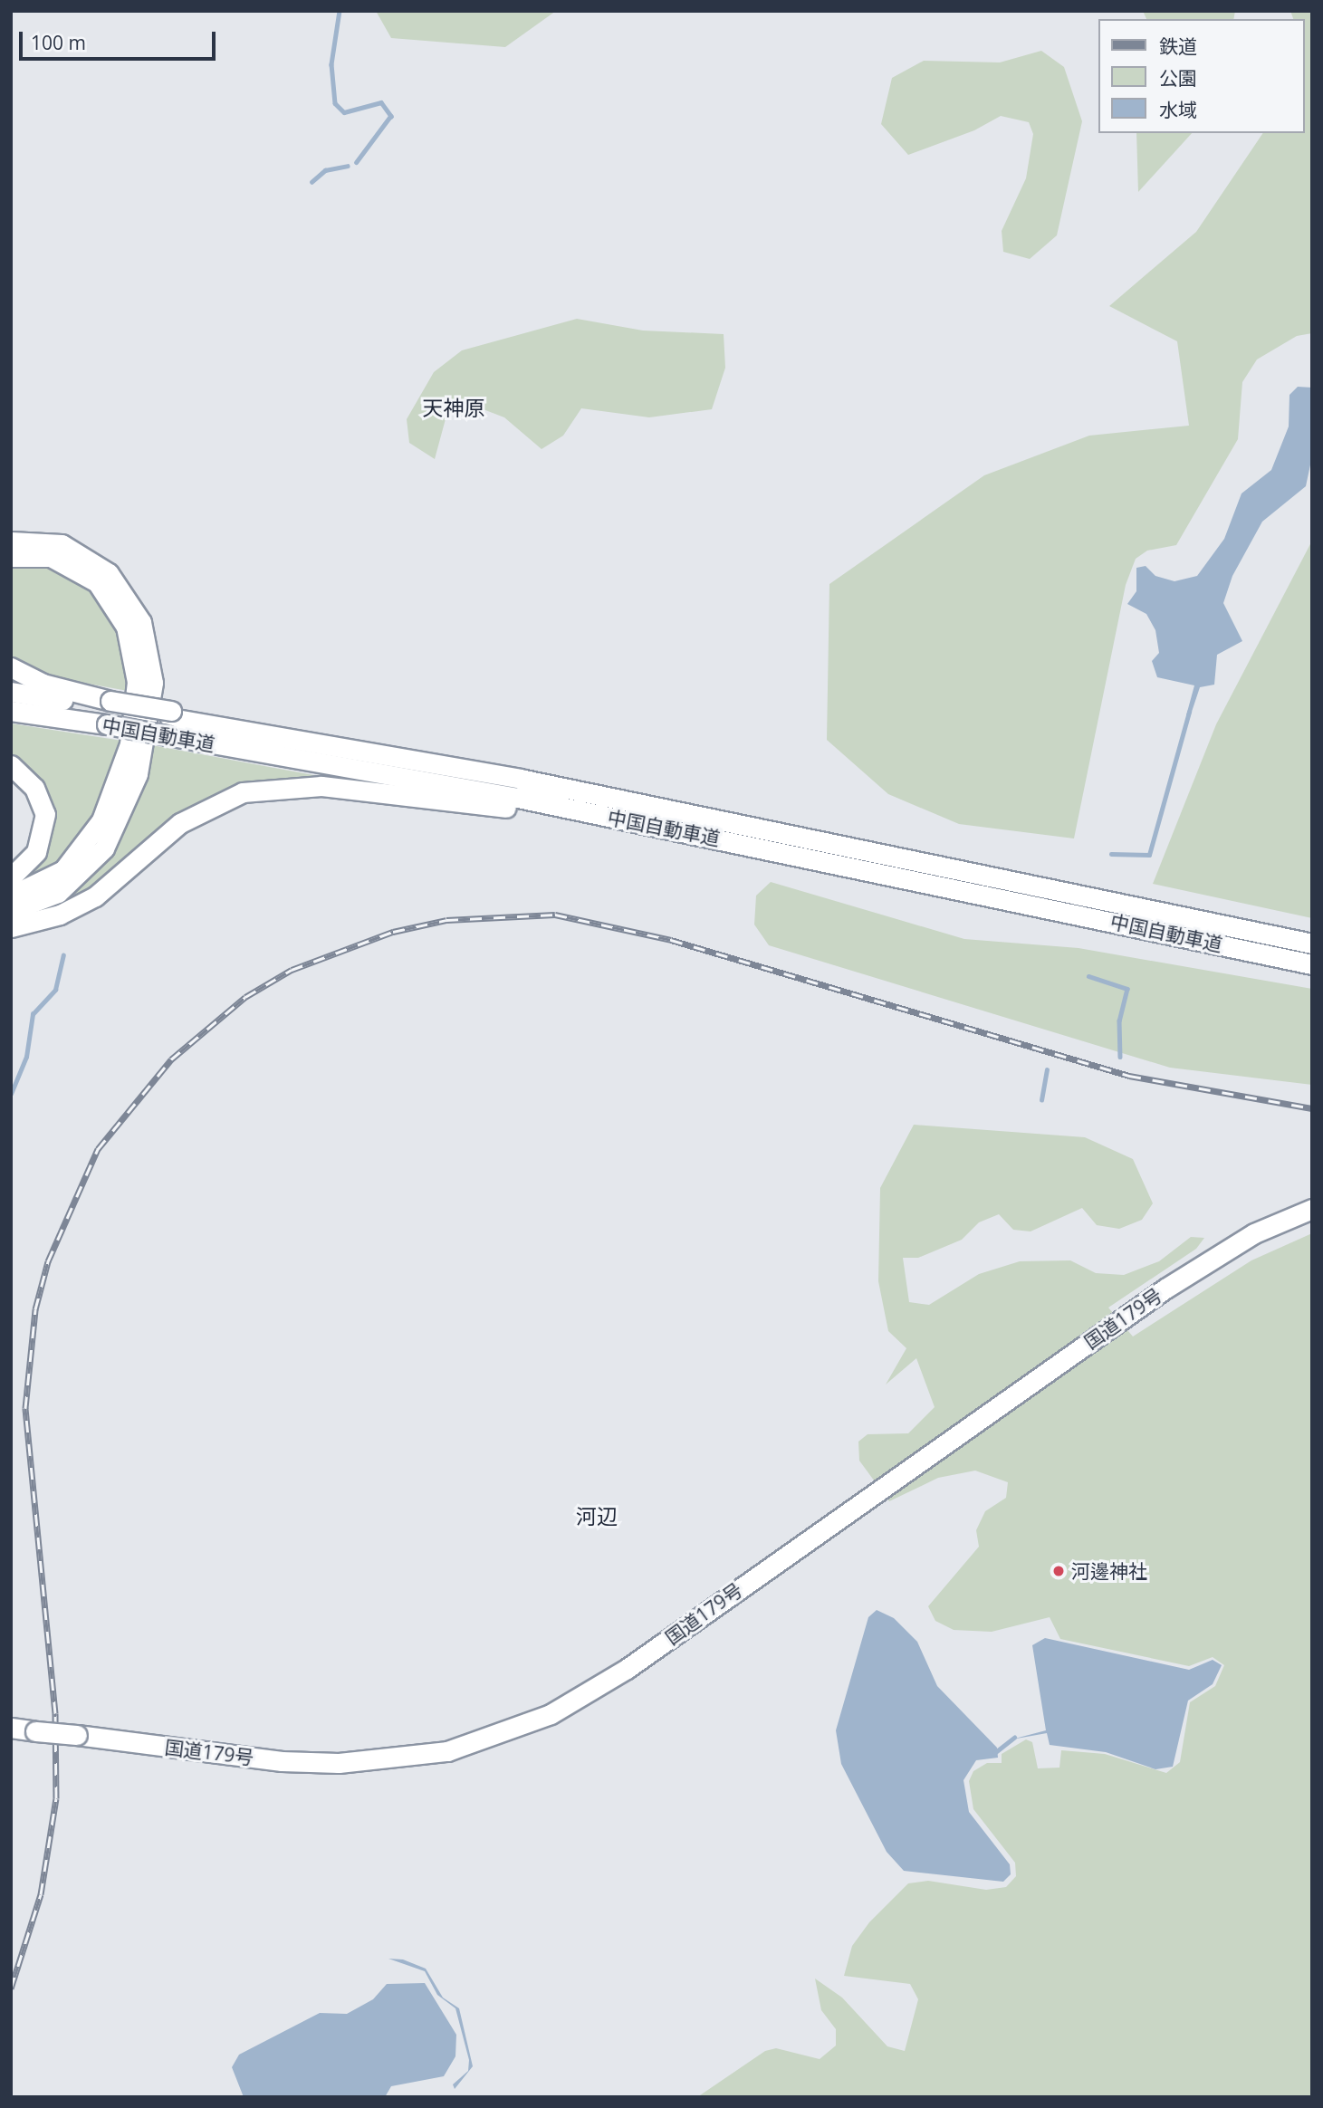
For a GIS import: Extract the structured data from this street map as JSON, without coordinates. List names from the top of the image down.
{
  "streets": {
    "highway": ["中国自動車道", "国道179号"]
  },
  "districts": ["天神原", "河辺"],
  "places": ["河邊神社"],
  "legend": ["鉄道", "公園", "水域"],
  "scale_bar": "100 m"
}
